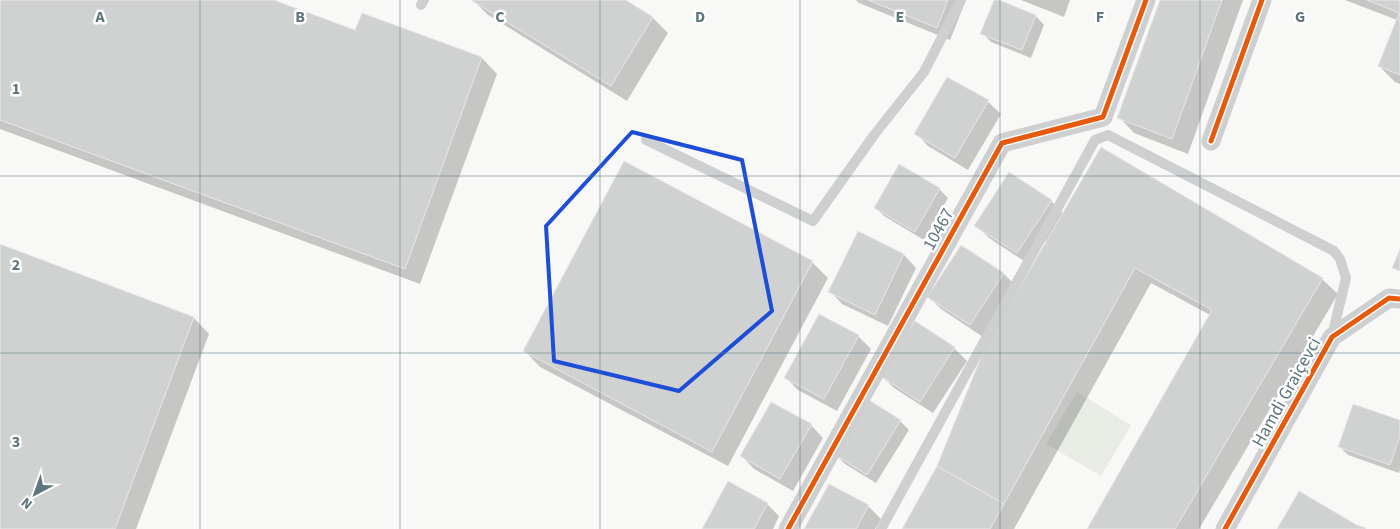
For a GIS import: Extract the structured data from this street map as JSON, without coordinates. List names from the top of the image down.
{
  "streets": {
    "street": ["10467", "Hamdi Graiçevci"]
  },
  "north": "bottom left",
  "grid": {
    "columns": [
      "A",
      "B",
      "C",
      "D",
      "E",
      "F",
      "G"
    ],
    "rows": ["1", "2", "3"]
  }
}
